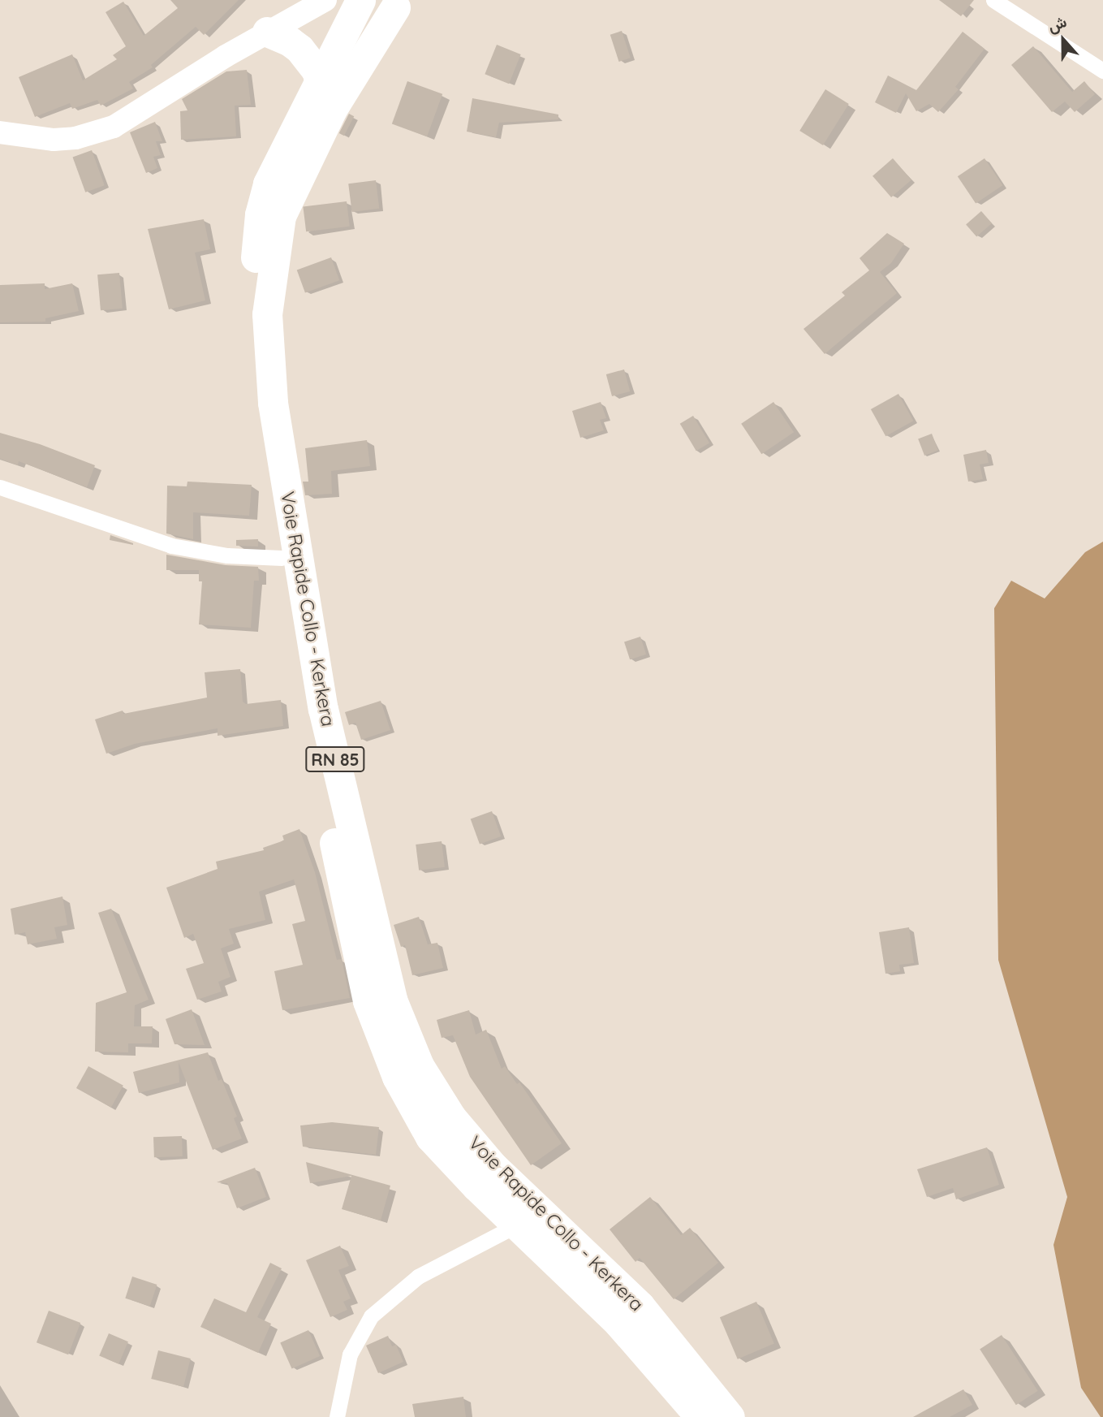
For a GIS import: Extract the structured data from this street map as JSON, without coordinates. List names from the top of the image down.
{
  "streets": {
    "highway": ["Voie Rapide Collo - Kerkera", "RN 85"]
  },
  "north": "top"
}
